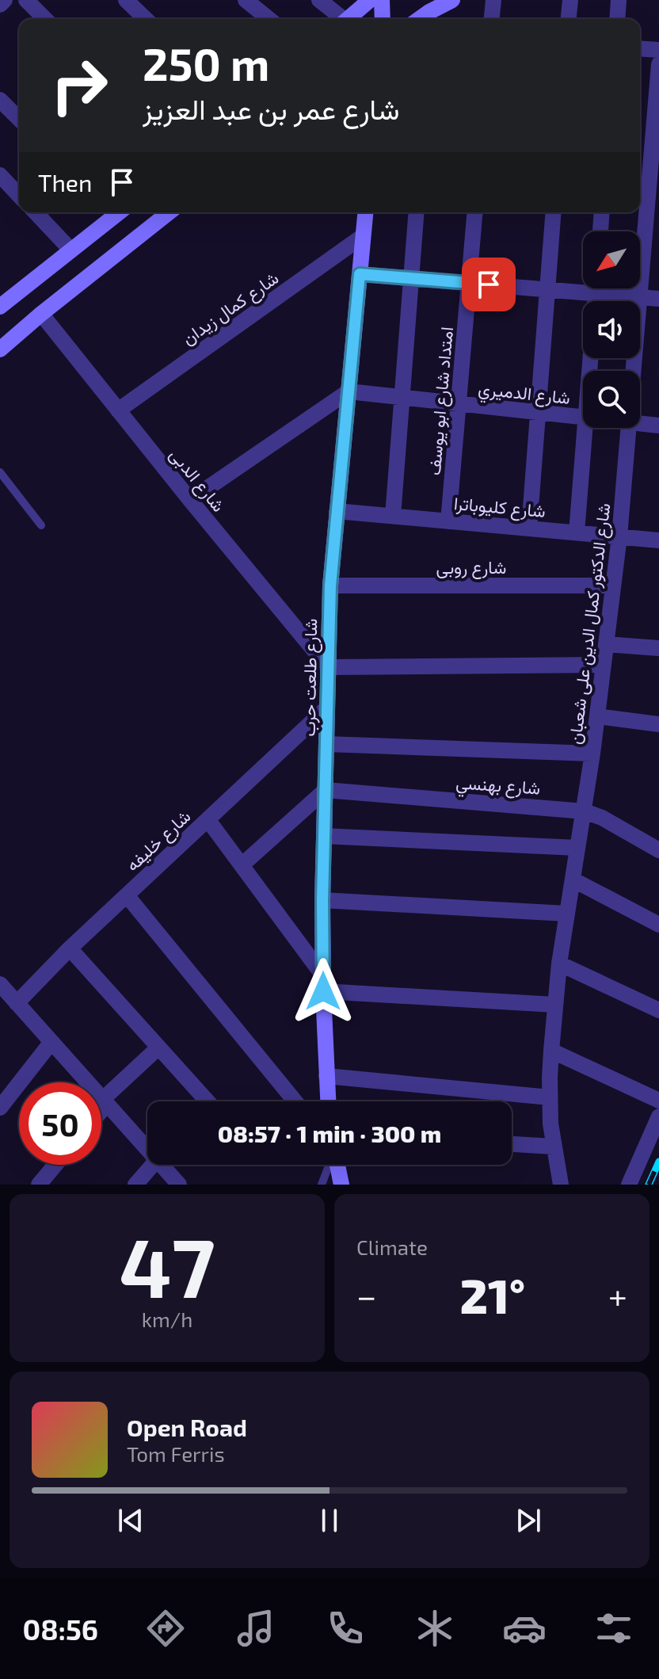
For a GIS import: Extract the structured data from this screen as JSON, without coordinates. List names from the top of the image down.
{
  "streets": {
    "main road": ["شارع طلعت حرب"],
    "street": [
      "شارع كمال زيدان",
      "شارع الدميري",
      "امتداد شارع ابو يوسف",
      "شارع الدبى",
      "شارع كليوباترا",
      "شارع روبى",
      "شارع الدكتور كمال الدين على شعبان",
      "شارع بهنسي",
      "شارع خليفه"
    ]
  },
  "crossings": [
    ["شارع كمال زيدان", "شارع الدبى"],
    ["شارع كمال زيدان", "شارع طلعت حرب"],
    ["شارع الدميري", "امتداد شارع ابو يوسف"],
    ["شارع الدميري", "شارع طلعت حرب"],
    ["امتداد شارع ابو يوسف", "شارع كليوباترا"],
    ["شارع الدبى", "شارع طلعت حرب"],
    ["شارع كليوباترا", "شارع الدكتور كمال الدين على شعبان"],
    ["شارع كليوباترا", "شارع طلعت حرب"],
    ["شارع روبى", "شارع الدكتور كمال الدين على شعبان"],
    ["شارع روبى", "شارع طلعت حرب"],
    ["شارع الدكتور كمال الدين على شعبان", "شارع بهنسي"],
    ["شارع طلعت حرب", "شارع بهنسي"],
    ["شارع طلعت حرب", "شارع خليفه"]
  ],
  "north": "bottom left",
  "page": {
    "turn": ["250 m", "شارع عمر بن عبد العزيز"],
    "then": "Then",
    "limit": "50",
    "trip": "08:57 · 1 min · 300 m",
    "tile": [
      ["47", "km/h"],
      "Climate"
    ],
    "heat": ["−", "21°", "+"],
    "song": ["Open Road", "Tom Ferris"],
    "tabs": "08:56"
  }
}
